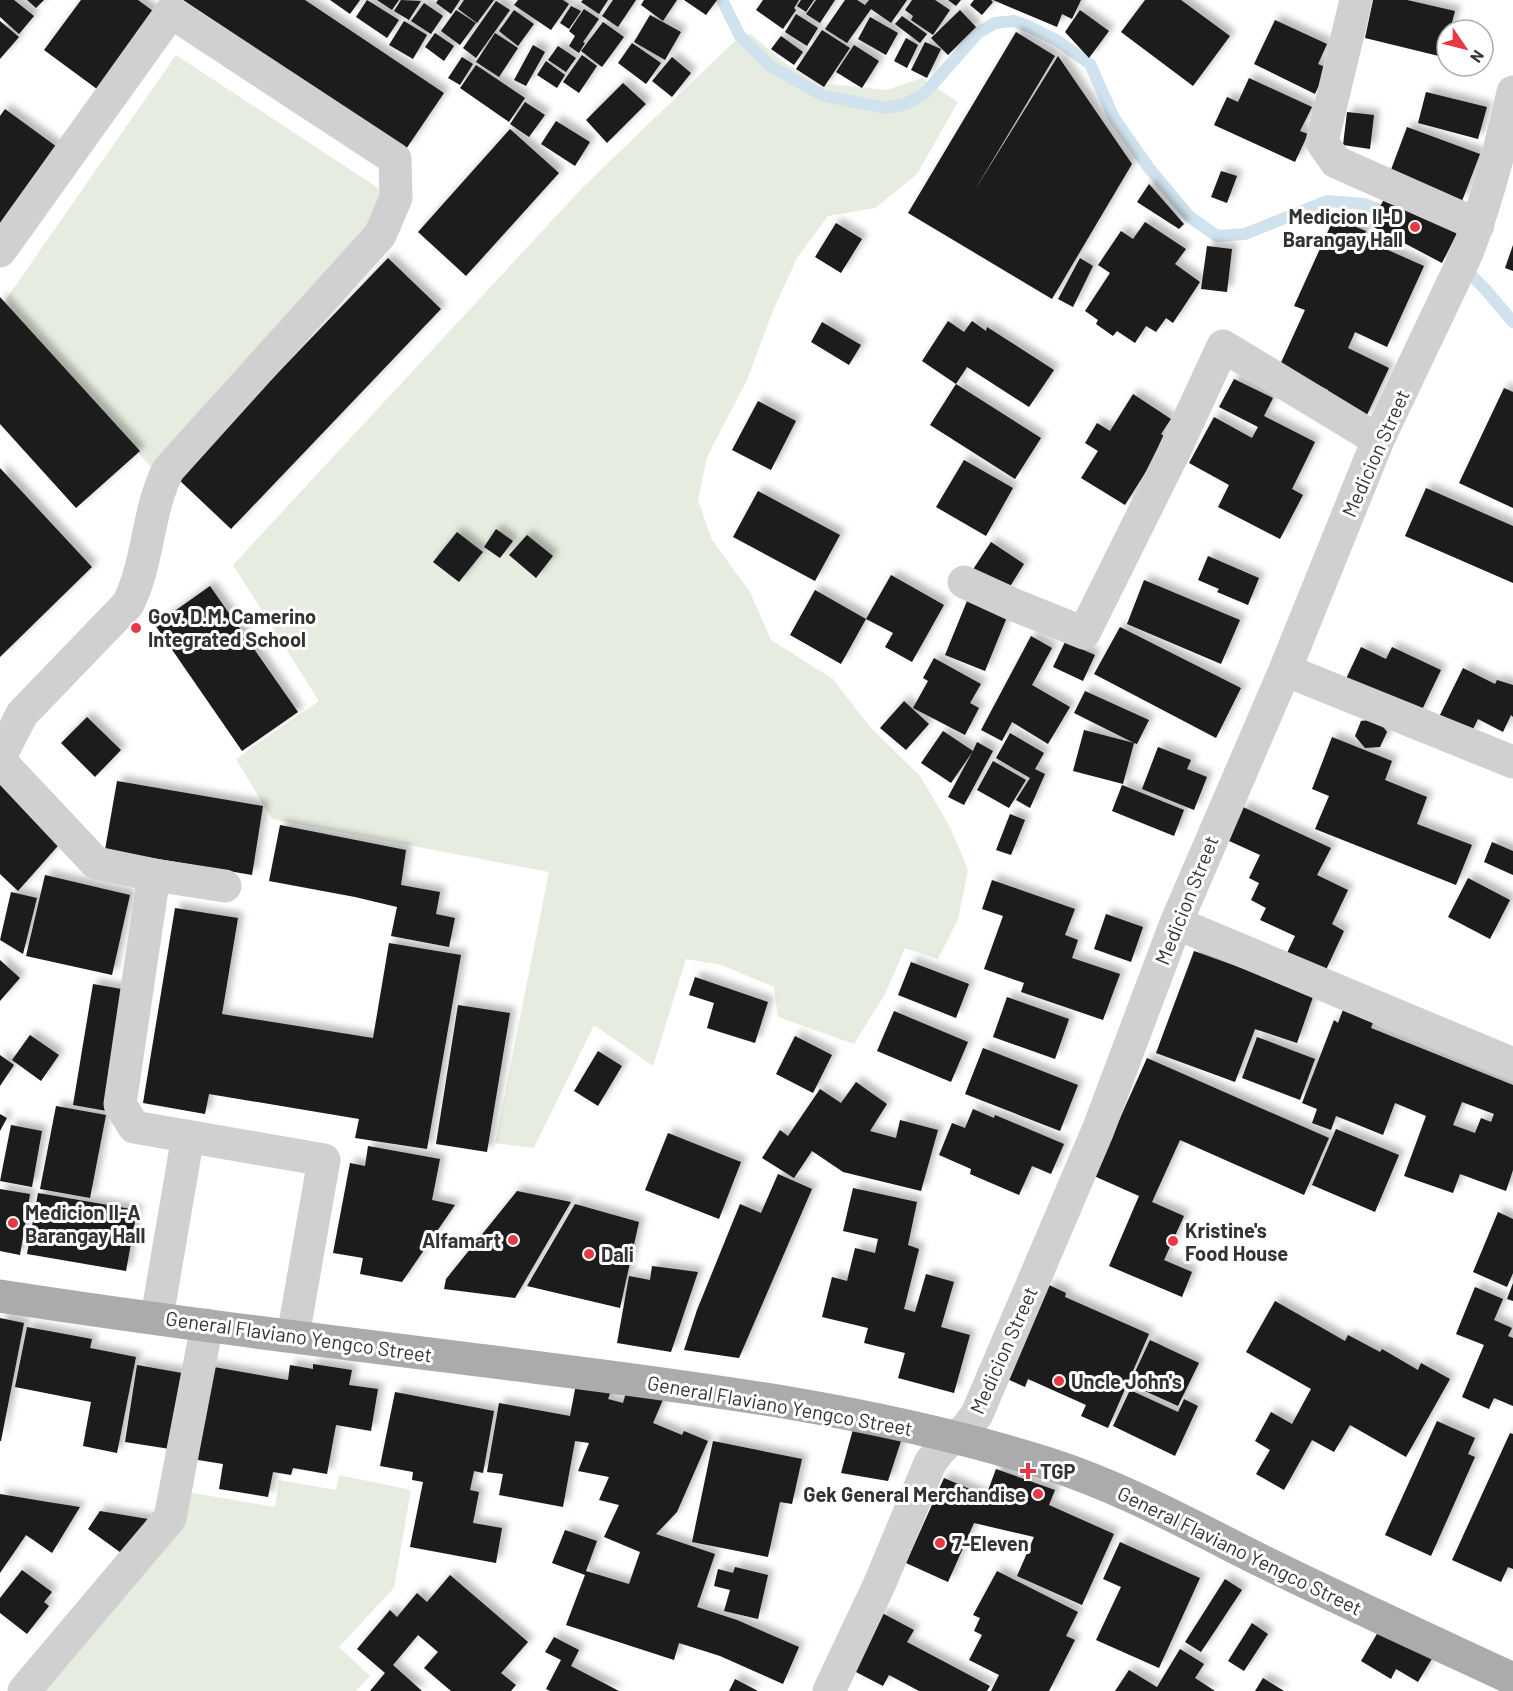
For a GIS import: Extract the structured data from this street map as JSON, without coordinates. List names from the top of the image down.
{
  "streets": {
    "main road": ["General Flaviano Yengco Street"],
    "street": ["Medicion Street"]
  },
  "crossings": [
    ["Medicion Street", "General Flaviano Yengco Street"]
  ],
  "places": {
    "other": [
      "Medicion II-D Barangay Hall",
      "Gov. D.M. Camerino Integrated School",
      "Medicion II-A Barangay Hall",
      "Alfamart",
      "Kristine's Food House",
      "Dali",
      "Uncle John's",
      "Gek General Merchandise",
      "7-Eleven"
    ],
    "health": ["TGP"]
  },
  "north": "bottom right"
}
